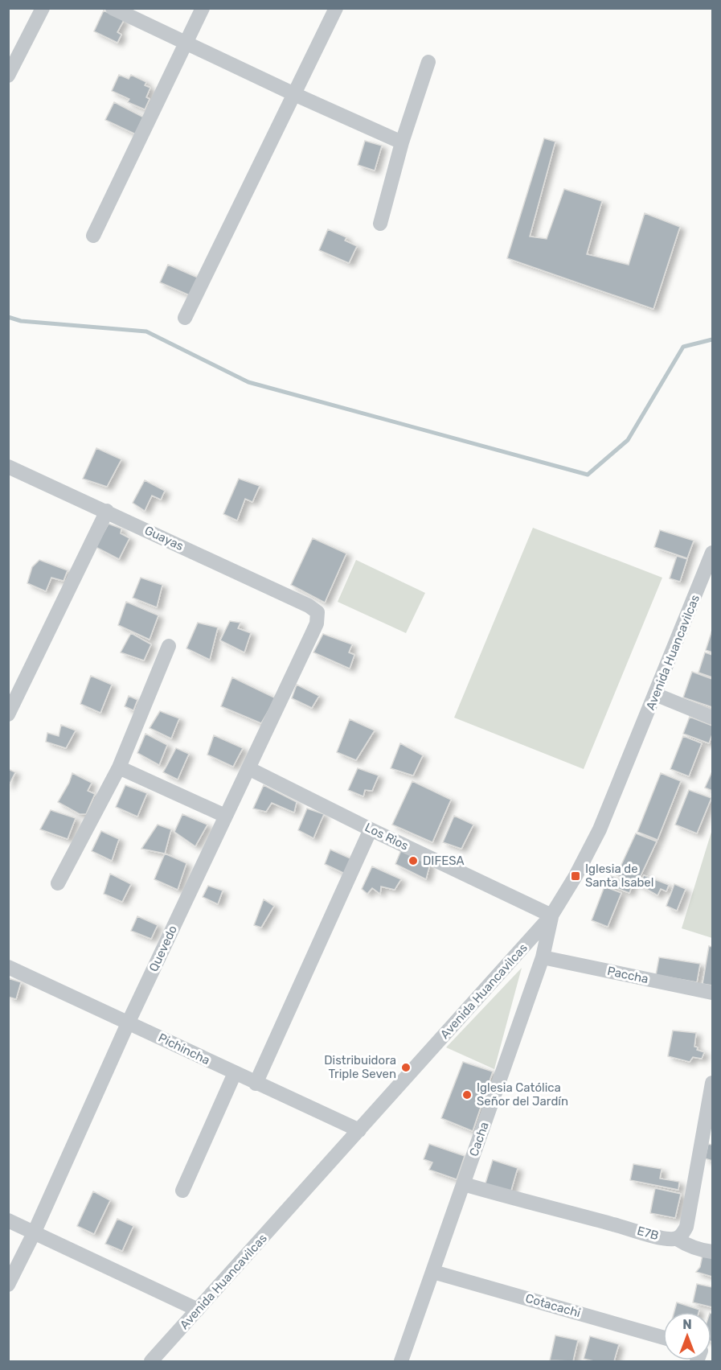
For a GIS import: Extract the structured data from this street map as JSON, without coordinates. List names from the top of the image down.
{
  "streets": {
    "street": [
      "Guayas",
      "Avenida Huancavilcas",
      "Los Rìos",
      "Quevedo",
      "Paccha",
      "Pichincha",
      "Cacha",
      "E7B",
      "Cotacachi"
    ]
  },
  "crossings": [
    ["Guayas", "Quevedo"],
    ["Avenida Huancavilcas", "Los Rìos"],
    ["Avenida Huancavilcas", "Pichincha"],
    ["Avenida Huancavilcas", "Cacha"],
    ["Los Rìos", "Quevedo"],
    ["Los Rìos", "Cacha"],
    ["Quevedo", "Pichincha"],
    ["Paccha", "Cacha"],
    ["Cacha", "E7B"],
    ["Cacha", "Cotacachi"]
  ],
  "places": {
    "other": ["DIFESA", "Distribuidora Triple Seven", "Iglesia Católica Señor del Jardín"],
    "transit": ["Iglesia de Santa Isabel"]
  },
  "north": "top"
}
